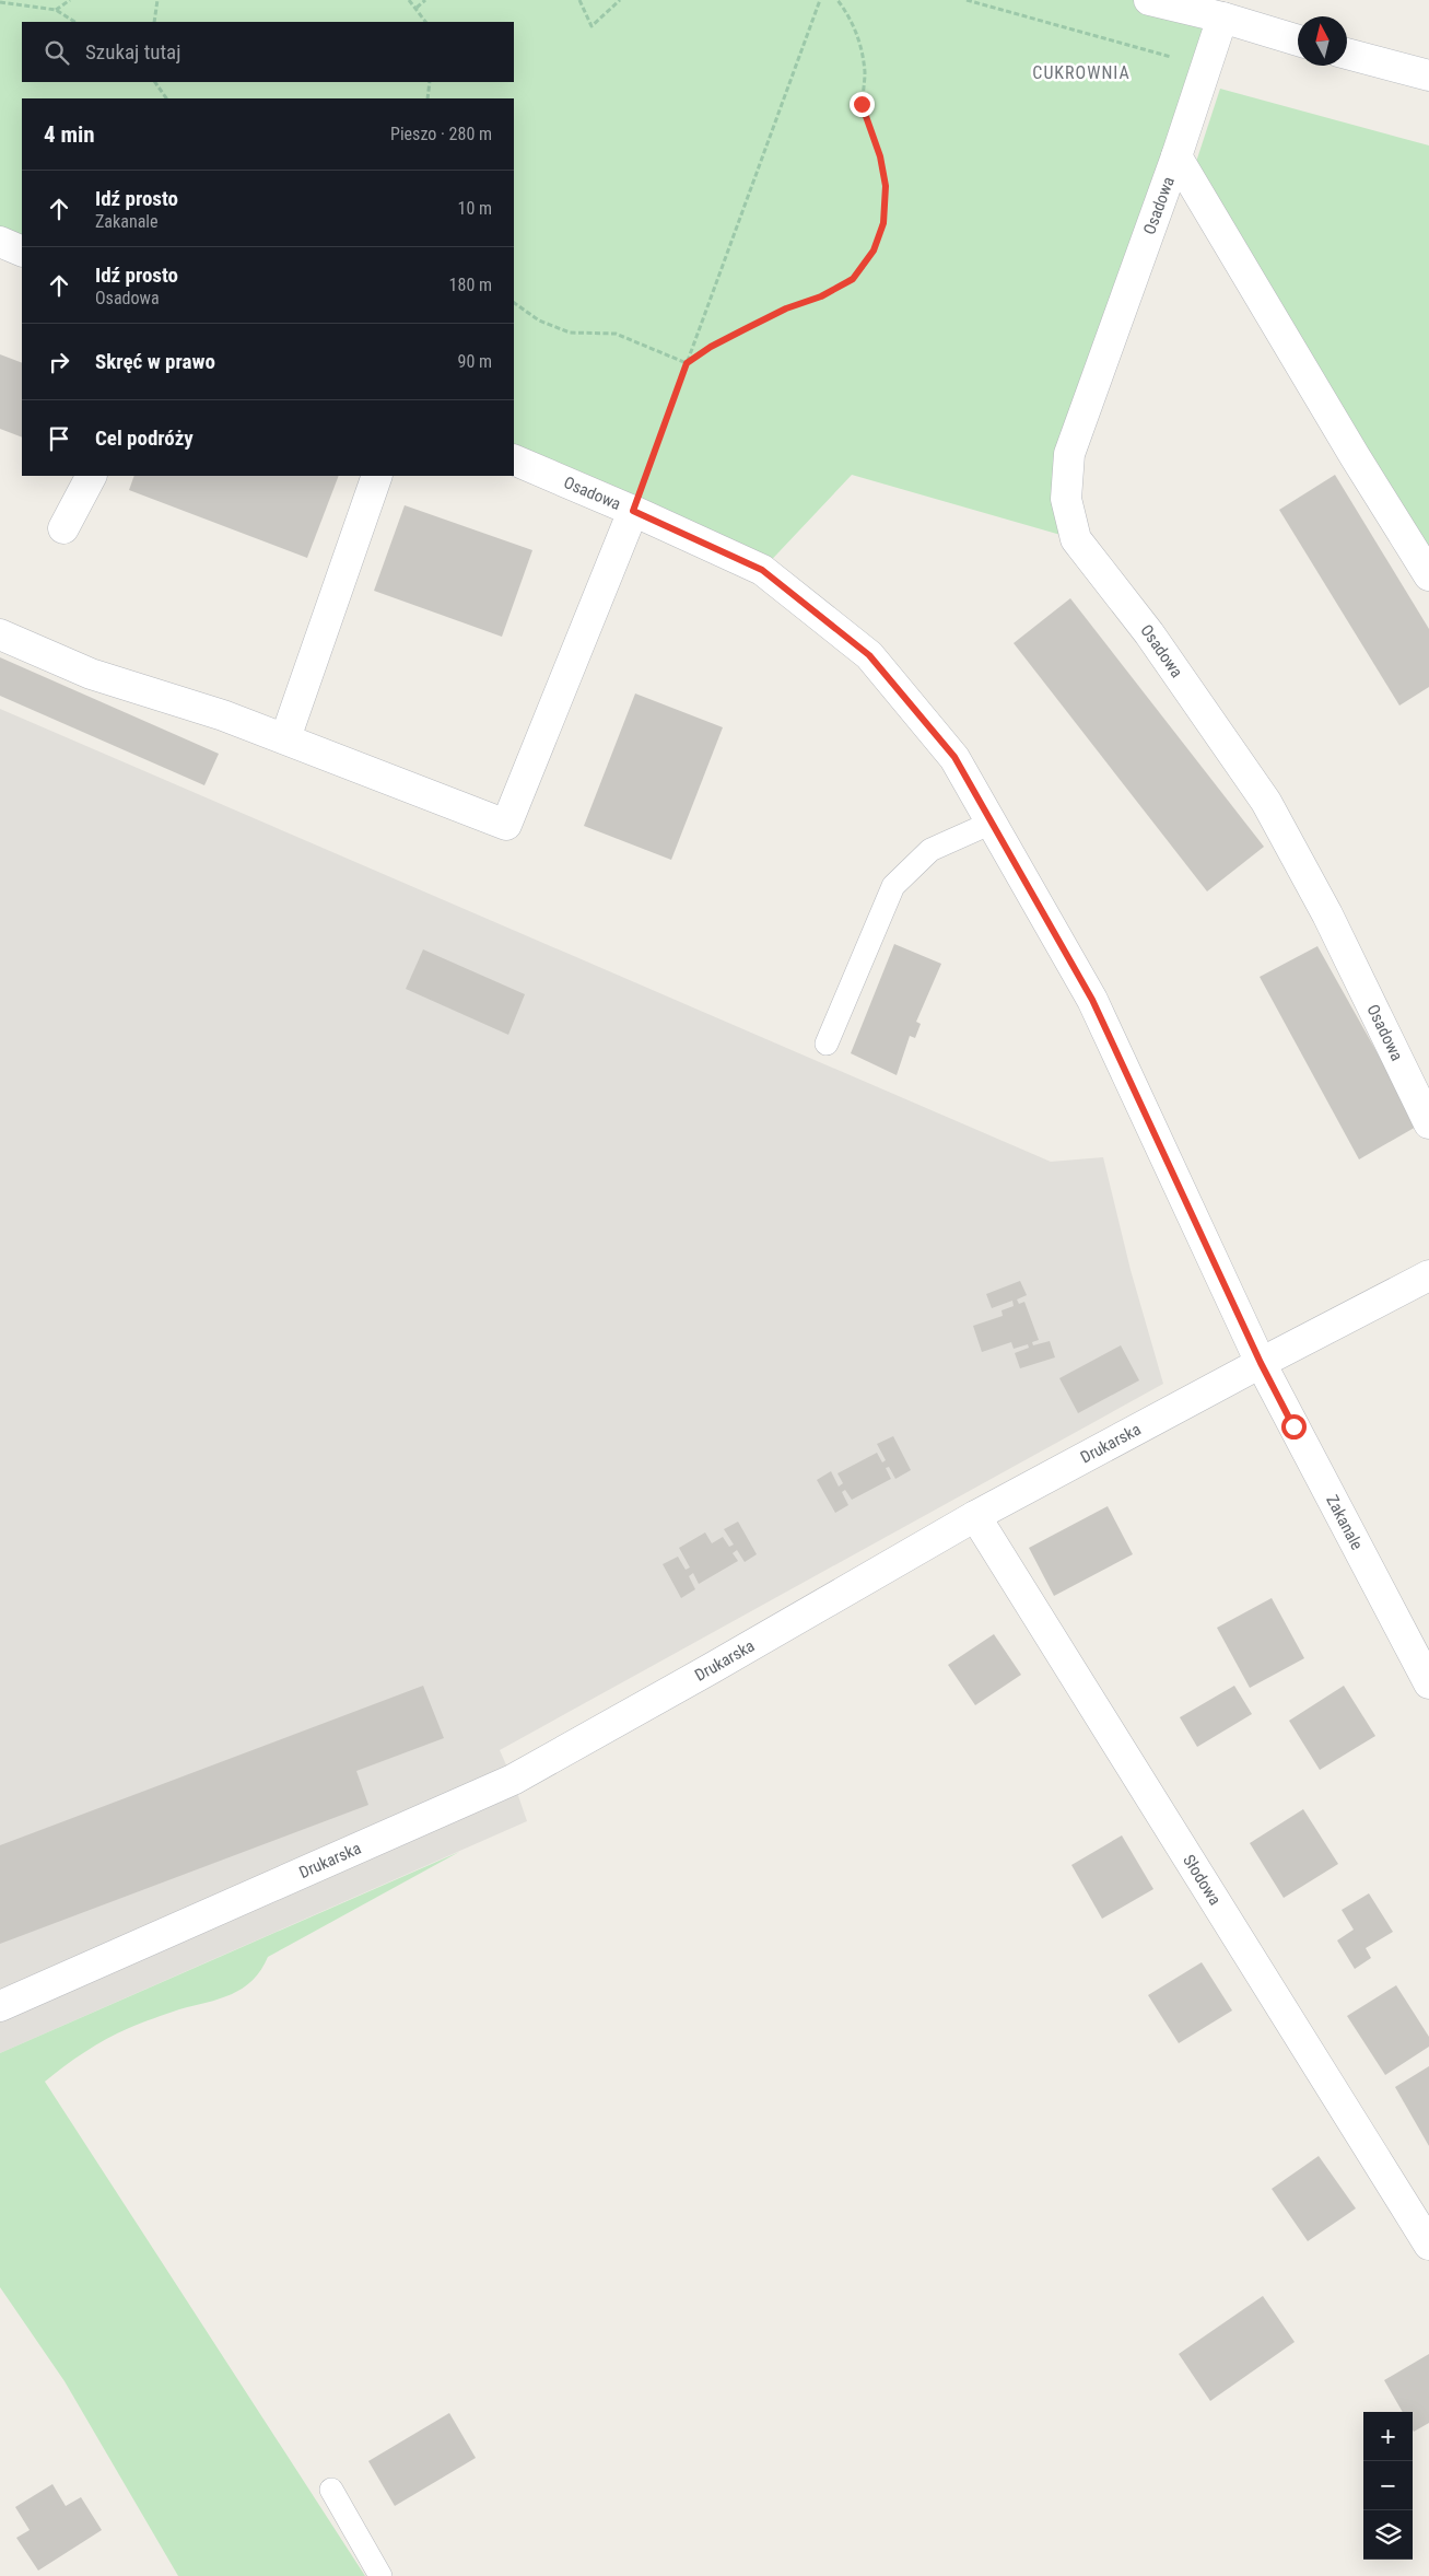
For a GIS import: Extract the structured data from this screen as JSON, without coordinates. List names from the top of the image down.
{
  "streets": {
    "street": [
      "Osadowa",
      "Drukarska",
      "Zakanale",
      "Słodowa"
    ]
  },
  "crossings": [
    ["Osadowa", "Drukarska"],
    ["Osadowa", "Zakanale"],
    ["Drukarska", "Zakanale"],
    ["Drukarska", "Słodowa"]
  ],
  "districts": ["CUKROWNIA"],
  "north": "top",
  "page": {
    "search": "Szukaj tutaj",
    "heading": ["4 min", "Pieszo · 280 m"],
    "list": [
      ["Idź prosto", "Zakanale", "10 m"],
      ["Idź prosto", "Osadowa", "180 m"],
      ["Skręć w prawo", "90 m"],
      "Cel podróży"
    ],
    "map_buttons": ["+", "−"]
  }
}
